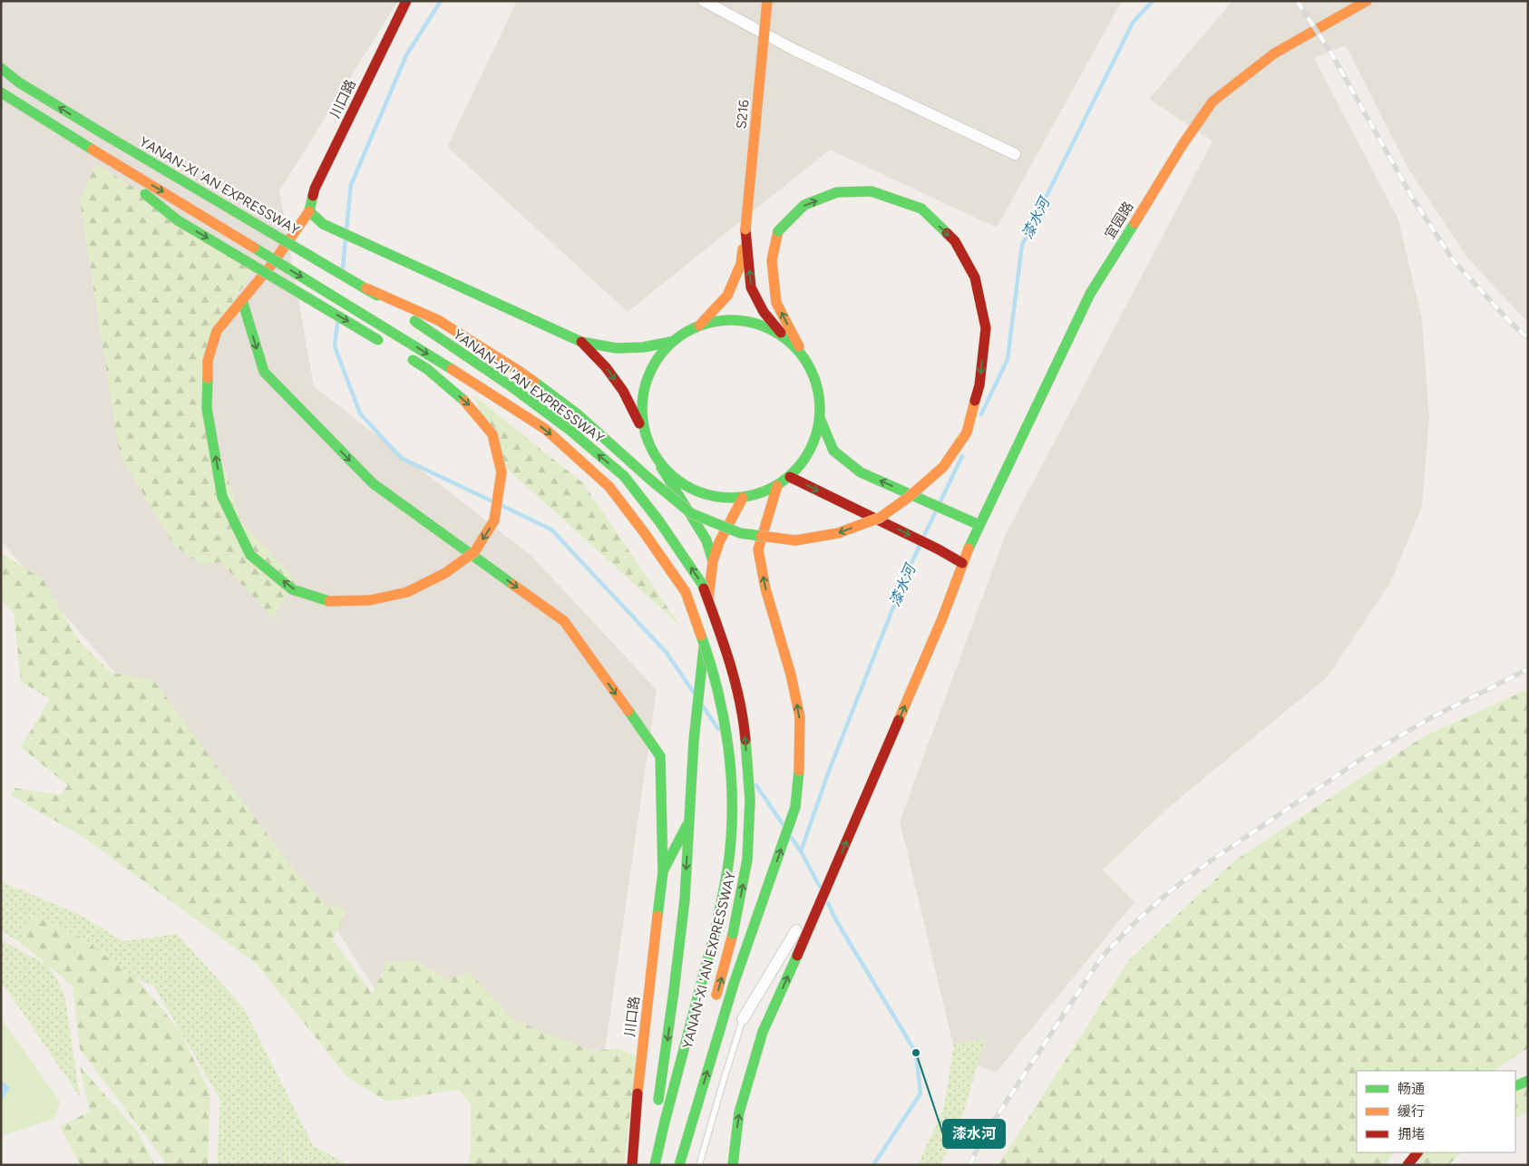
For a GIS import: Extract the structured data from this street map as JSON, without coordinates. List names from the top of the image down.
{
  "streets": {
    "main road": [
      "川口路",
      "S216",
      "YANAN-XI 'AN EXPRESSWAY",
      "宜园路"
    ]
  },
  "water": ["漆水河"],
  "places": ["漆水河"],
  "legend": ["畅通", "缓行", "拥堵"]
}
